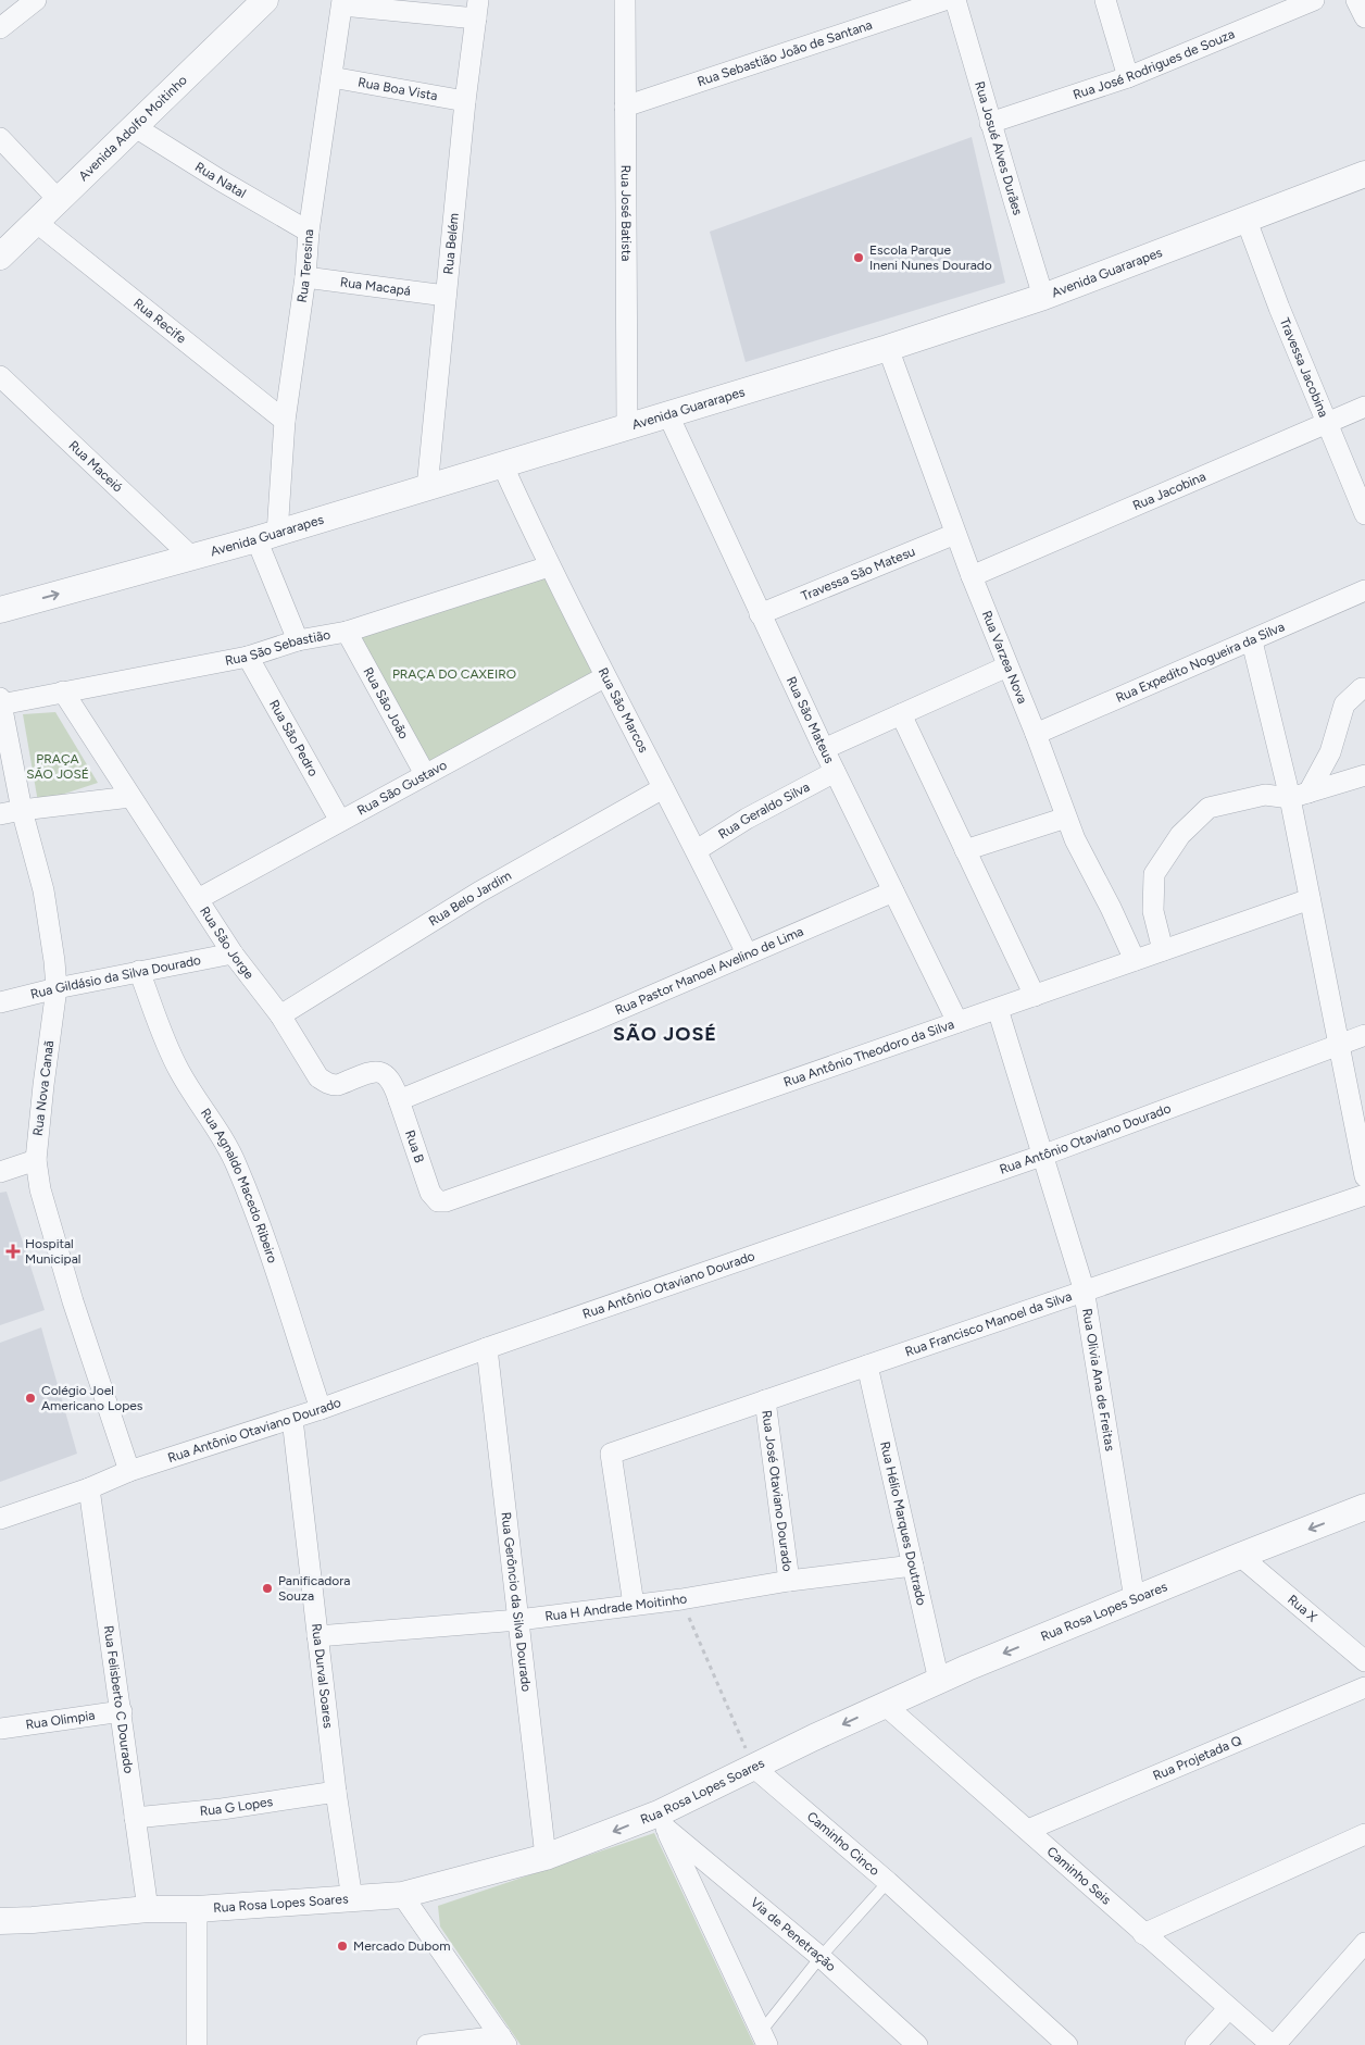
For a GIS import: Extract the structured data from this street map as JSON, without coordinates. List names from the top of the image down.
{
  "streets": {
    "street": [
      "Rua Sebastião João de Santana",
      "Rua José Rodrigues de Souza",
      "Rua Boa Vista",
      "Avenida Adolfo Moitinho",
      "Rua Josué Alves Durães",
      "Rua Natal",
      "Rua José Batista",
      "Rua Belém",
      "Rua Teresina",
      "Avenida Guararapes",
      "Rua Macapá",
      "Rua Recife",
      "Travessa Jacobina",
      "Rua Maceió",
      "Rua Jacobina",
      "Travessa São Matesu",
      "Rua São Sebastião",
      "Rua Varzea Nova",
      "Rua Expedito Nogueira da Silva",
      "Rua São João",
      "Rua São Marcos",
      "Rua São Mateus",
      "Rua São Pedro",
      "Rua São Gustavo",
      "Rua Geraldo Silva",
      "Rua Belo Jardim",
      "Rua São Jorge",
      "Rua Pastor Manoel Avelino de Lima",
      "Rua Gildásio da Silva Dourado",
      "Rua Antônio Theodoro da Silva",
      "Rua Nova Canaã",
      "Rua Antônio Otaviano Dourado",
      "Rua B",
      "Rua Agnaldo Macedo Ribeiro",
      "Rua Francisco Manoel da Silva",
      "Rua Olivia Ana de Freitas",
      "Rua José Otaviano Dourado",
      "Rua Hélio Marques Doutrado",
      "Rua Gerôncio da Silva Dourado",
      "Rua H Andrade Moitinho",
      "Rua X",
      "Rua Rosa Lopes Soares",
      "Rua Durval Soares",
      "Rua Felisberto C Dourado",
      "Rua Olimpia",
      "Rua Projetada Q",
      "Rua G Lopes",
      "Caminho Cinco",
      "Caminho Seis",
      "Via de Penetração"
    ]
  },
  "crossings": [
    ["Rua Sebastião João de Santana", "Rua José Batista"],
    ["Rua José Rodrigues de Souza", "Rua Josué Alves Durães"],
    ["Rua Boa Vista", "Rua Belém"],
    ["Rua Boa Vista", "Rua Teresina"],
    ["Avenida Adolfo Moitinho", "Rua Natal"],
    ["Avenida Adolfo Moitinho", "Rua Recife"],
    ["Rua Josué Alves Durães", "Avenida Guararapes"],
    ["Rua Natal", "Rua Teresina"],
    ["Rua José Batista", "Avenida Guararapes"],
    ["Rua Belém", "Avenida Guararapes"],
    ["Rua Belém", "Rua Macapá"],
    ["Rua Teresina", "Avenida Guararapes"],
    ["Rua Teresina", "Rua Macapá"],
    ["Rua Teresina", "Rua Recife"],
    ["Avenida Guararapes", "Travessa Jacobina"],
    ["Avenida Guararapes", "Rua Maceió"],
    ["Avenida Guararapes", "Rua Varzea Nova"],
    ["Avenida Guararapes", "Rua São Marcos"],
    ["Avenida Guararapes", "Rua São Mateus"],
    ["Travessa Jacobina", "Rua Jacobina"],
    ["Rua Jacobina", "Rua Varzea Nova"],
    ["Travessa São Matesu", "Rua Varzea Nova"],
    ["Travessa São Matesu", "Rua São Mateus"],
    ["Rua São Sebastião", "Rua São João"],
    ["Rua São Sebastião", "Rua São Marcos"],
    ["Rua São Sebastião", "Rua São Pedro"],
    ["Rua São Sebastião", "Rua São Jorge"],
    ["Rua São Sebastião", "Rua Nova Canaã"],
    ["Rua Varzea Nova", "Rua Expedito Nogueira da Silva"],
    ["Rua Varzea Nova", "Rua Antônio Theodoro da Silva"],
    ["Rua São João", "Rua São Gustavo"],
    ["Rua São Marcos", "Rua São Gustavo"],
    ["Rua São Marcos", "Rua Geraldo Silva"],
    ["Rua São Marcos", "Rua Belo Jardim"],
    ["Rua São Marcos", "Rua Pastor Manoel Avelino de Lima"],
    ["Rua São Mateus", "Rua Geraldo Silva"],
    ["Rua São Mateus", "Rua Pastor Manoel Avelino de Lima"],
    ["Rua São Mateus", "Rua Antônio Theodoro da Silva"],
    ["Rua São Pedro", "Rua São Gustavo"],
    ["Rua São Gustavo", "Rua São Jorge"],
    ["Rua Belo Jardim", "Rua São Jorge"],
    ["Rua São Jorge", "Rua Pastor Manoel Avelino de Lima"],
    ["Rua São Jorge", "Rua Gildásio da Silva Dourado"],
    ["Rua São Jorge", "Rua B"],
    ["Rua Pastor Manoel Avelino de Lima", "Rua B"],
    ["Rua Gildásio da Silva Dourado", "Rua Nova Canaã"],
    ["Rua Gildásio da Silva Dourado", "Rua Agnaldo Macedo Ribeiro"],
    ["Rua Antônio Theodoro da Silva", "Rua B"],
    ["Rua Antônio Theodoro da Silva", "Rua Olivia Ana de Freitas"],
    ["Rua Nova Canaã", "Rua Antônio Otaviano Dourado"],
    ["Rua Antônio Otaviano Dourado", "Rua Agnaldo Macedo Ribeiro"],
    ["Rua Antônio Otaviano Dourado", "Rua Olivia Ana de Freitas"],
    ["Rua Antônio Otaviano Dourado", "Rua Gerôncio da Silva Dourado"],
    ["Rua Antônio Otaviano Dourado", "Rua Durval Soares"],
    ["Rua Antônio Otaviano Dourado", "Rua Felisberto C Dourado"],
    ["Rua Francisco Manoel da Silva", "Rua Olivia Ana de Freitas"],
    ["Rua Francisco Manoel da Silva", "Rua José Otaviano Dourado"],
    ["Rua Francisco Manoel da Silva", "Rua Hélio Marques Doutrado"],
    ["Rua Francisco Manoel da Silva", "Rua H Andrade Moitinho"],
    ["Rua Olivia Ana de Freitas", "Rua Rosa Lopes Soares"],
    ["Rua José Otaviano Dourado", "Rua H Andrade Moitinho"],
    ["Rua Hélio Marques Doutrado", "Rua H Andrade Moitinho"],
    ["Rua Hélio Marques Doutrado", "Rua Rosa Lopes Soares"],
    ["Rua Gerôncio da Silva Dourado", "Rua H Andrade Moitinho"],
    ["Rua Gerôncio da Silva Dourado", "Rua Rosa Lopes Soares"],
    ["Rua H Andrade Moitinho", "Rua Durval Soares"],
    ["Rua X", "Rua Rosa Lopes Soares"],
    ["Rua Rosa Lopes Soares", "Rua Durval Soares"],
    ["Rua Rosa Lopes Soares", "Rua Felisberto C Dourado"],
    ["Rua Rosa Lopes Soares", "Caminho Cinco"],
    ["Rua Rosa Lopes Soares", "Caminho Seis"],
    ["Rua Rosa Lopes Soares", "Via de Penetração"],
    ["Rua Durval Soares", "Rua G Lopes"],
    ["Rua Felisberto C Dourado", "Rua Olimpia"],
    ["Rua Felisberto C Dourado", "Rua G Lopes"],
    ["Rua Projetada Q", "Caminho Seis"]
  ],
  "one_way": ["Rua Rosa Lopes Soares"],
  "districts": ["SÃO JOSÉ"],
  "parks": ["PRAÇA DO CAXEIRO", "PRAÇA SÃO JOSÉ"],
  "places": {
    "other": [
      "Escola Parque Ineni Nunes Dourado",
      "Colégio Joel Americano Lopes",
      "Panificadora Souza",
      "Mercado Dubom"
    ],
    "health": ["Hospital Municipal"]
  }
}
